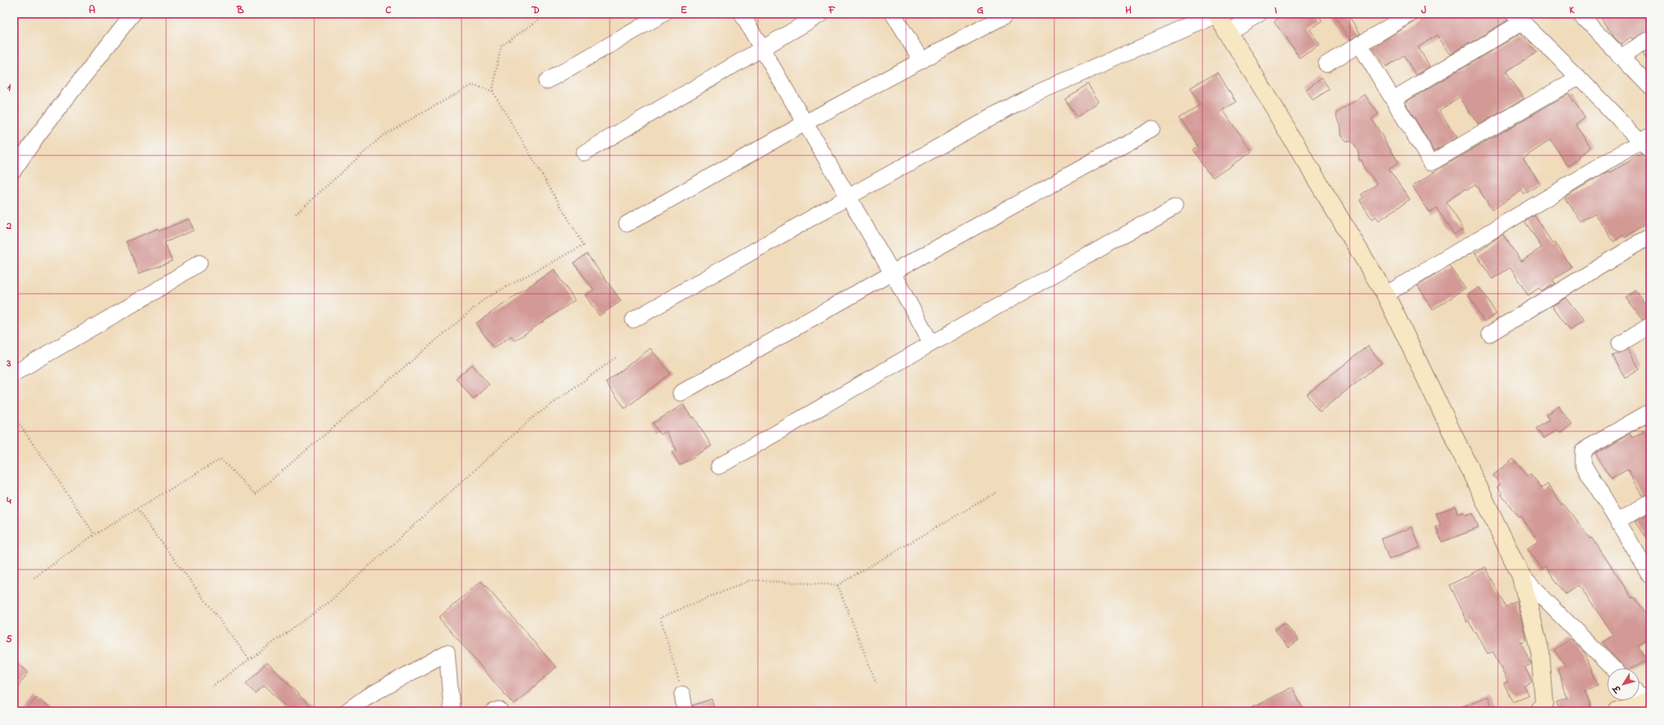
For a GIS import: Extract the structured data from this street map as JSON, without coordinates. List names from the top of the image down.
{
  "north": "bottom left",
  "grid": {
    "columns": [
      "A",
      "B",
      "C",
      "D",
      "E",
      "F",
      "G",
      "H",
      "I",
      "J",
      "K"
    ],
    "rows": [
      "1",
      "2",
      "3",
      "4",
      "5"
    ]
  }
}
